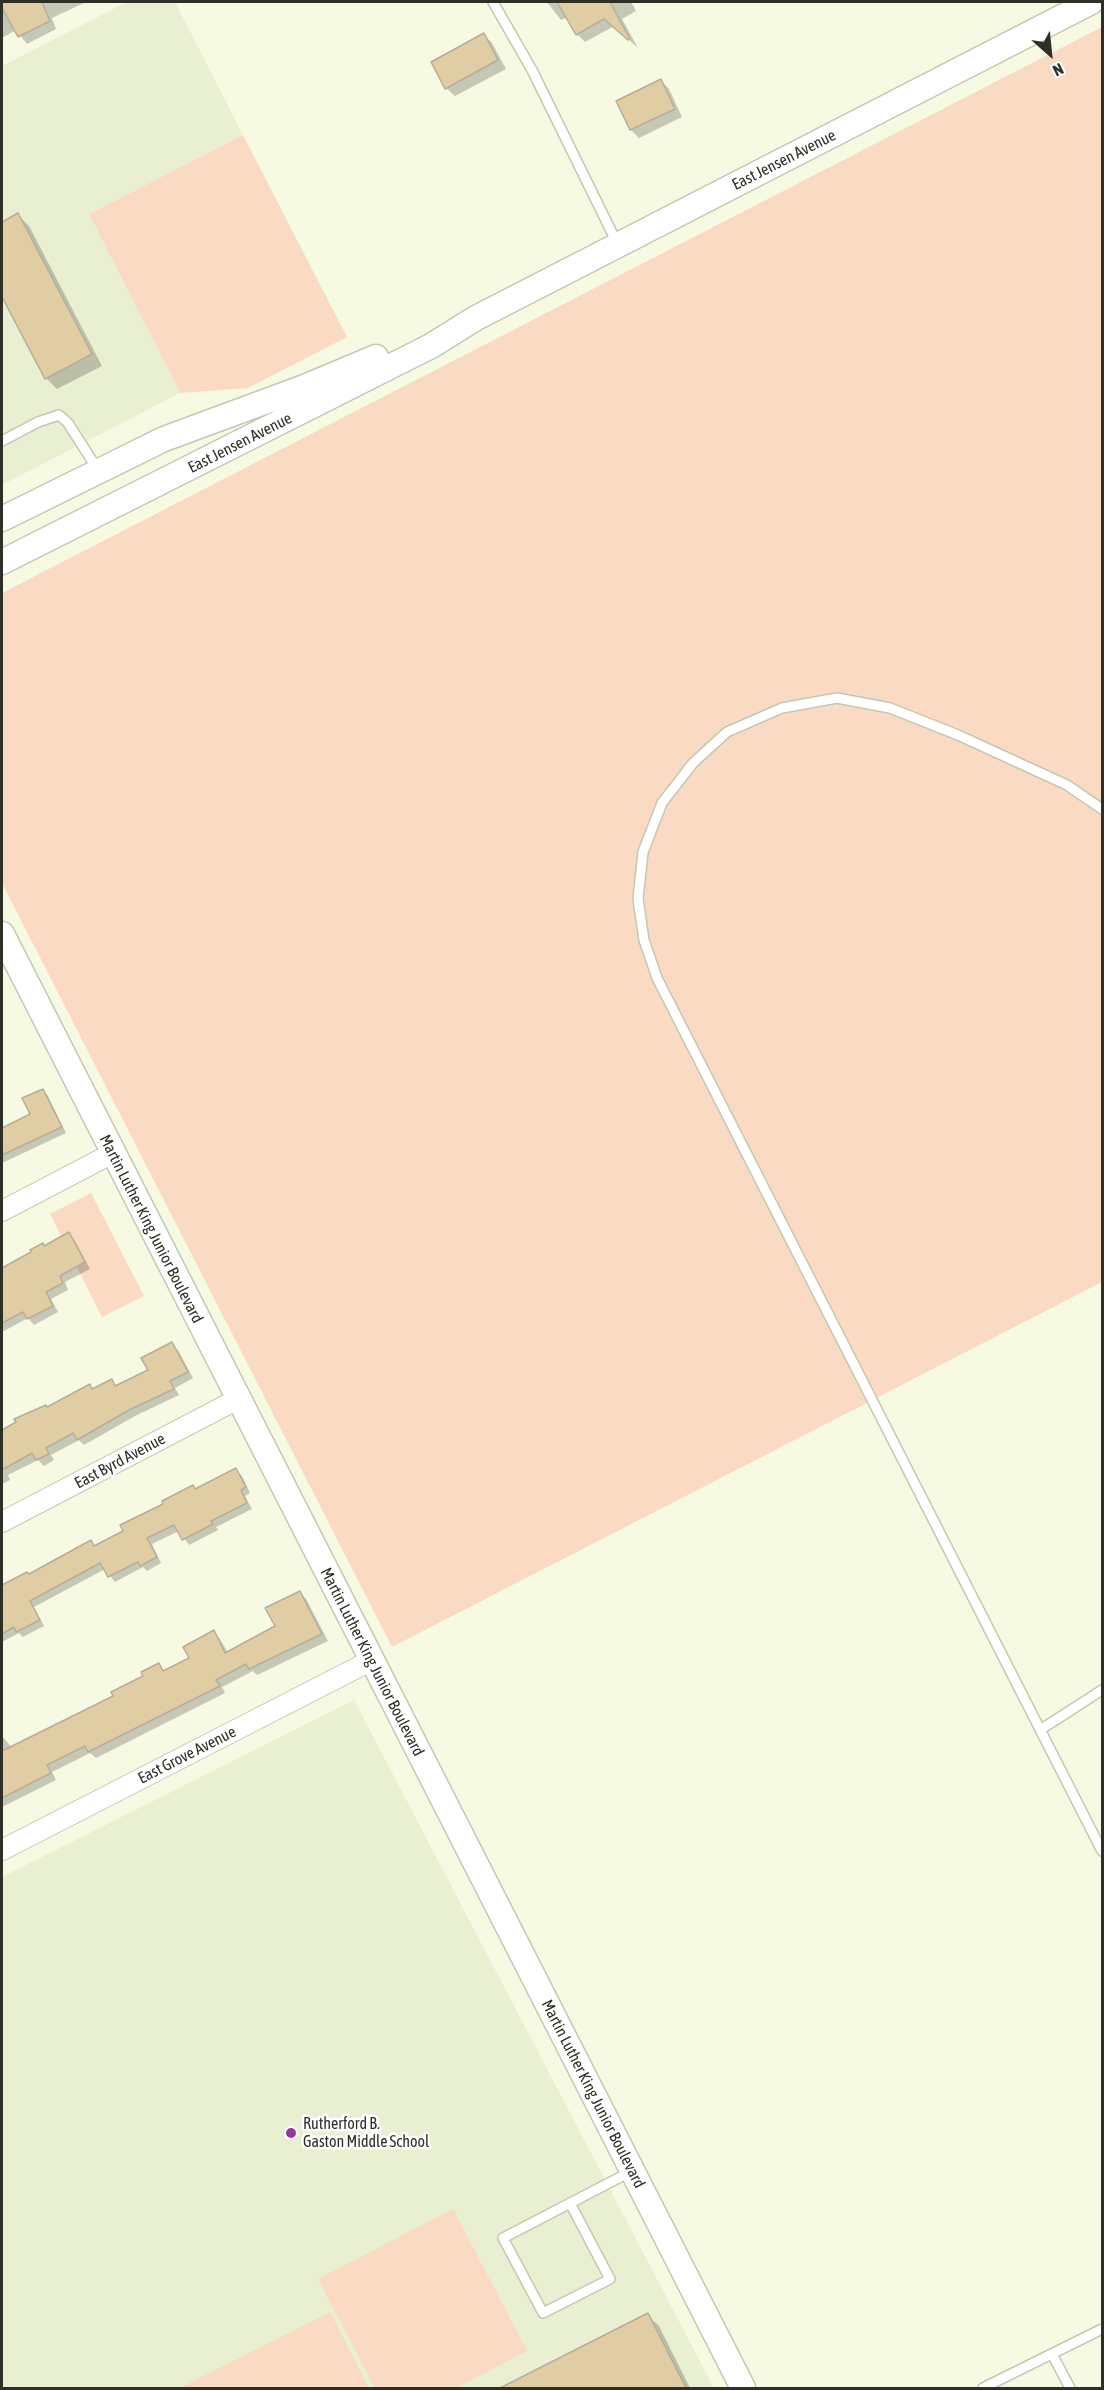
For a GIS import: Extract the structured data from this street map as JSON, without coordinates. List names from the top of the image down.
{
  "streets": {
    "street": [
      "East Jensen Avenue",
      "Martin Luther King Junior Boulevard",
      "East Byrd Avenue",
      "East Grove Avenue"
    ]
  },
  "crossings": [
    ["Martin Luther King Junior Boulevard", "East Byrd Avenue"],
    ["Martin Luther King Junior Boulevard", "East Grove Avenue"]
  ],
  "places": ["Rutherford B. Gaston Middle School"],
  "north": "bottom right"
}
